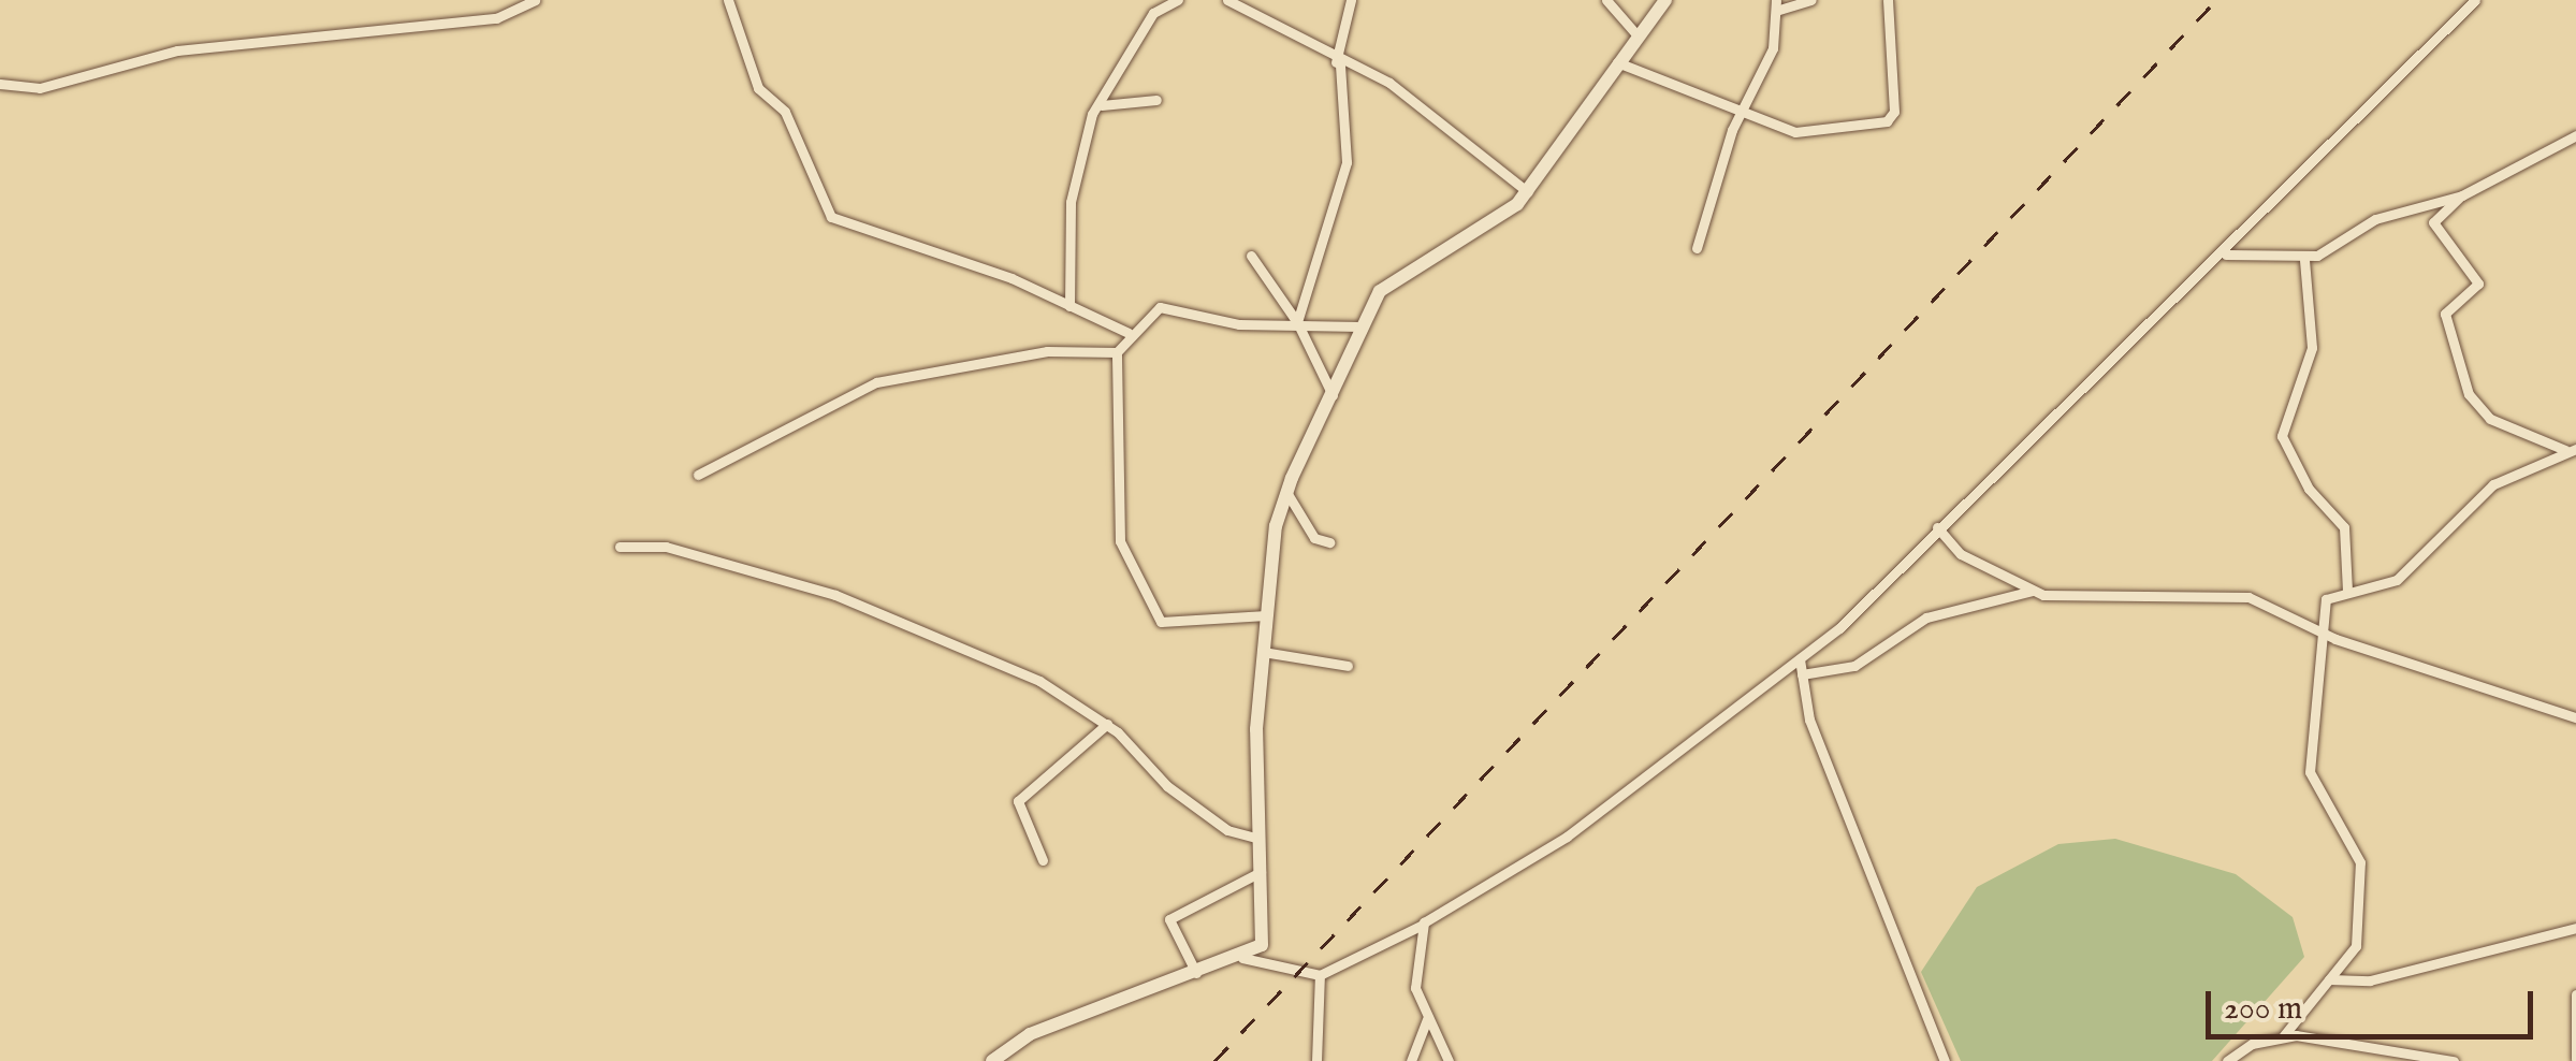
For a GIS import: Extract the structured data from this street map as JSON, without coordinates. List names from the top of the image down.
{
  "scale_bar": "200 m"
}
